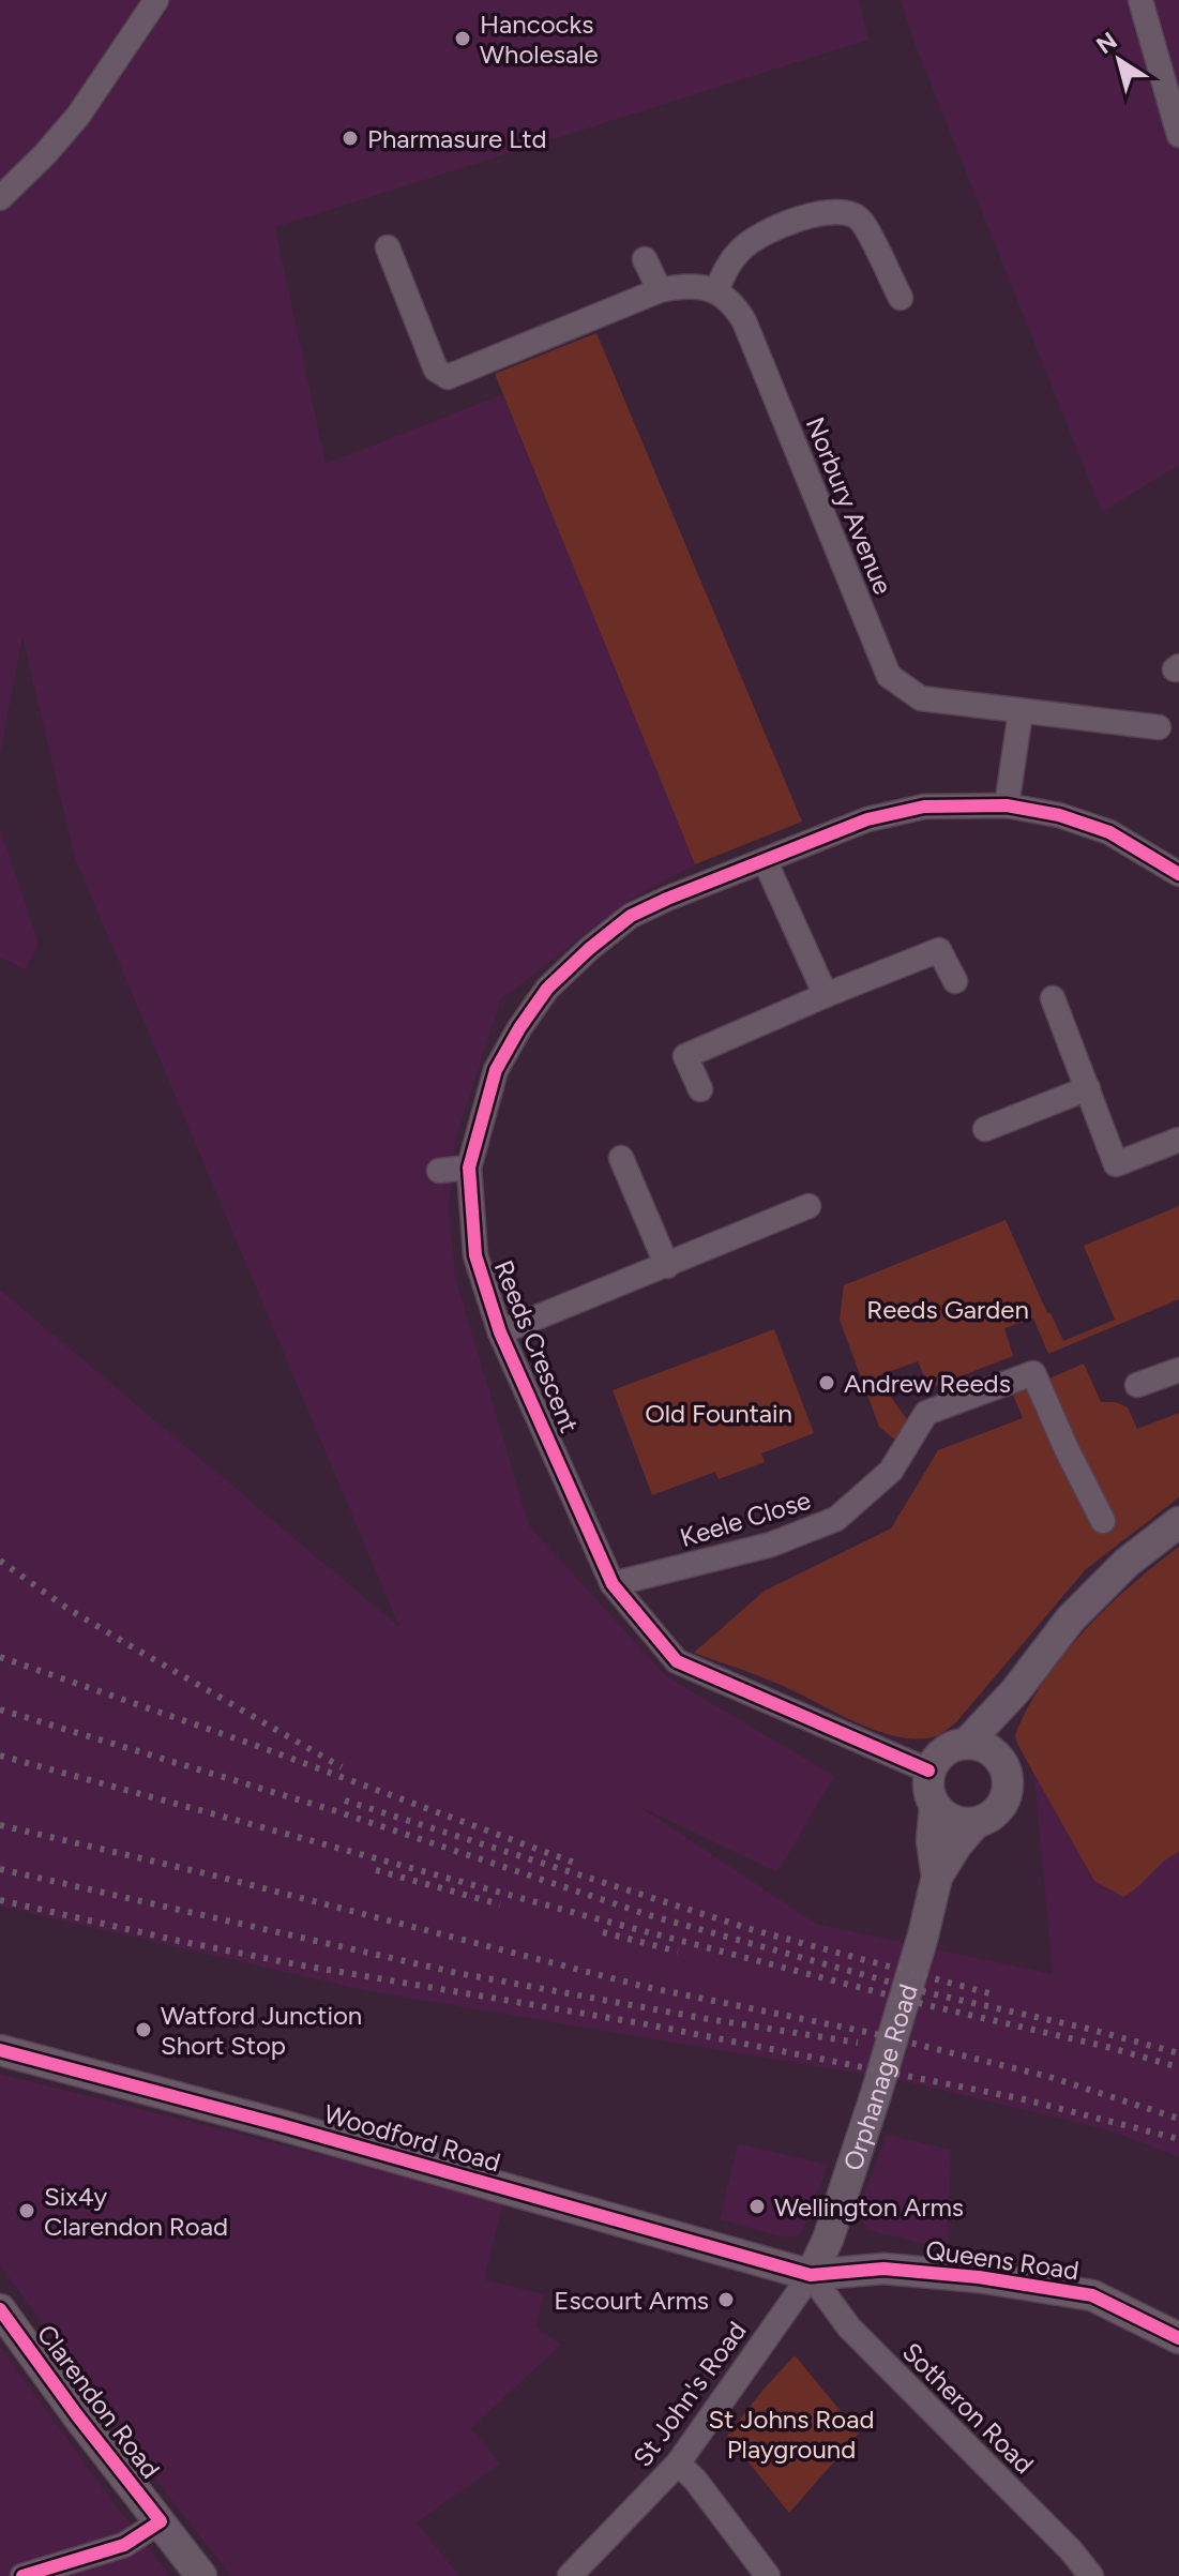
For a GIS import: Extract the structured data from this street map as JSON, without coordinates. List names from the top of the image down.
{
  "streets": {
    "street": [
      "Norbury Avenue",
      "Reeds Crescent",
      "Keele Close",
      "Orphanage Road",
      "Woodford Road",
      "Queens Road",
      "St John's Road",
      "Clarendon Road",
      "Sotheron Road"
    ]
  },
  "crossings": [
    ["Reeds Crescent", "Keele Close"],
    ["Reeds Crescent", "Orphanage Road"],
    ["Orphanage Road", "Woodford Road"],
    ["Orphanage Road", "Queens Road"],
    ["Orphanage Road", "St John's Road"],
    ["Orphanage Road", "Sotheron Road"],
    ["Woodford Road", "Queens Road"],
    ["Woodford Road", "St John's Road"],
    ["Woodford Road", "Sotheron Road"],
    ["Queens Road", "St John's Road"],
    ["Queens Road", "Sotheron Road"],
    ["St John's Road", "Sotheron Road"]
  ],
  "parks": ["Reeds Garden", "Old Fountain", "St Johns Road Playground"],
  "places": [
    "Hancocks Wholesale",
    "Pharmasure Ltd",
    "Andrew Reeds",
    "Watford Junction Short Stop",
    "Wellington Arms",
    "Six4y Clarendon Road",
    "Escourt Arms"
  ],
  "north": "top left"
}
